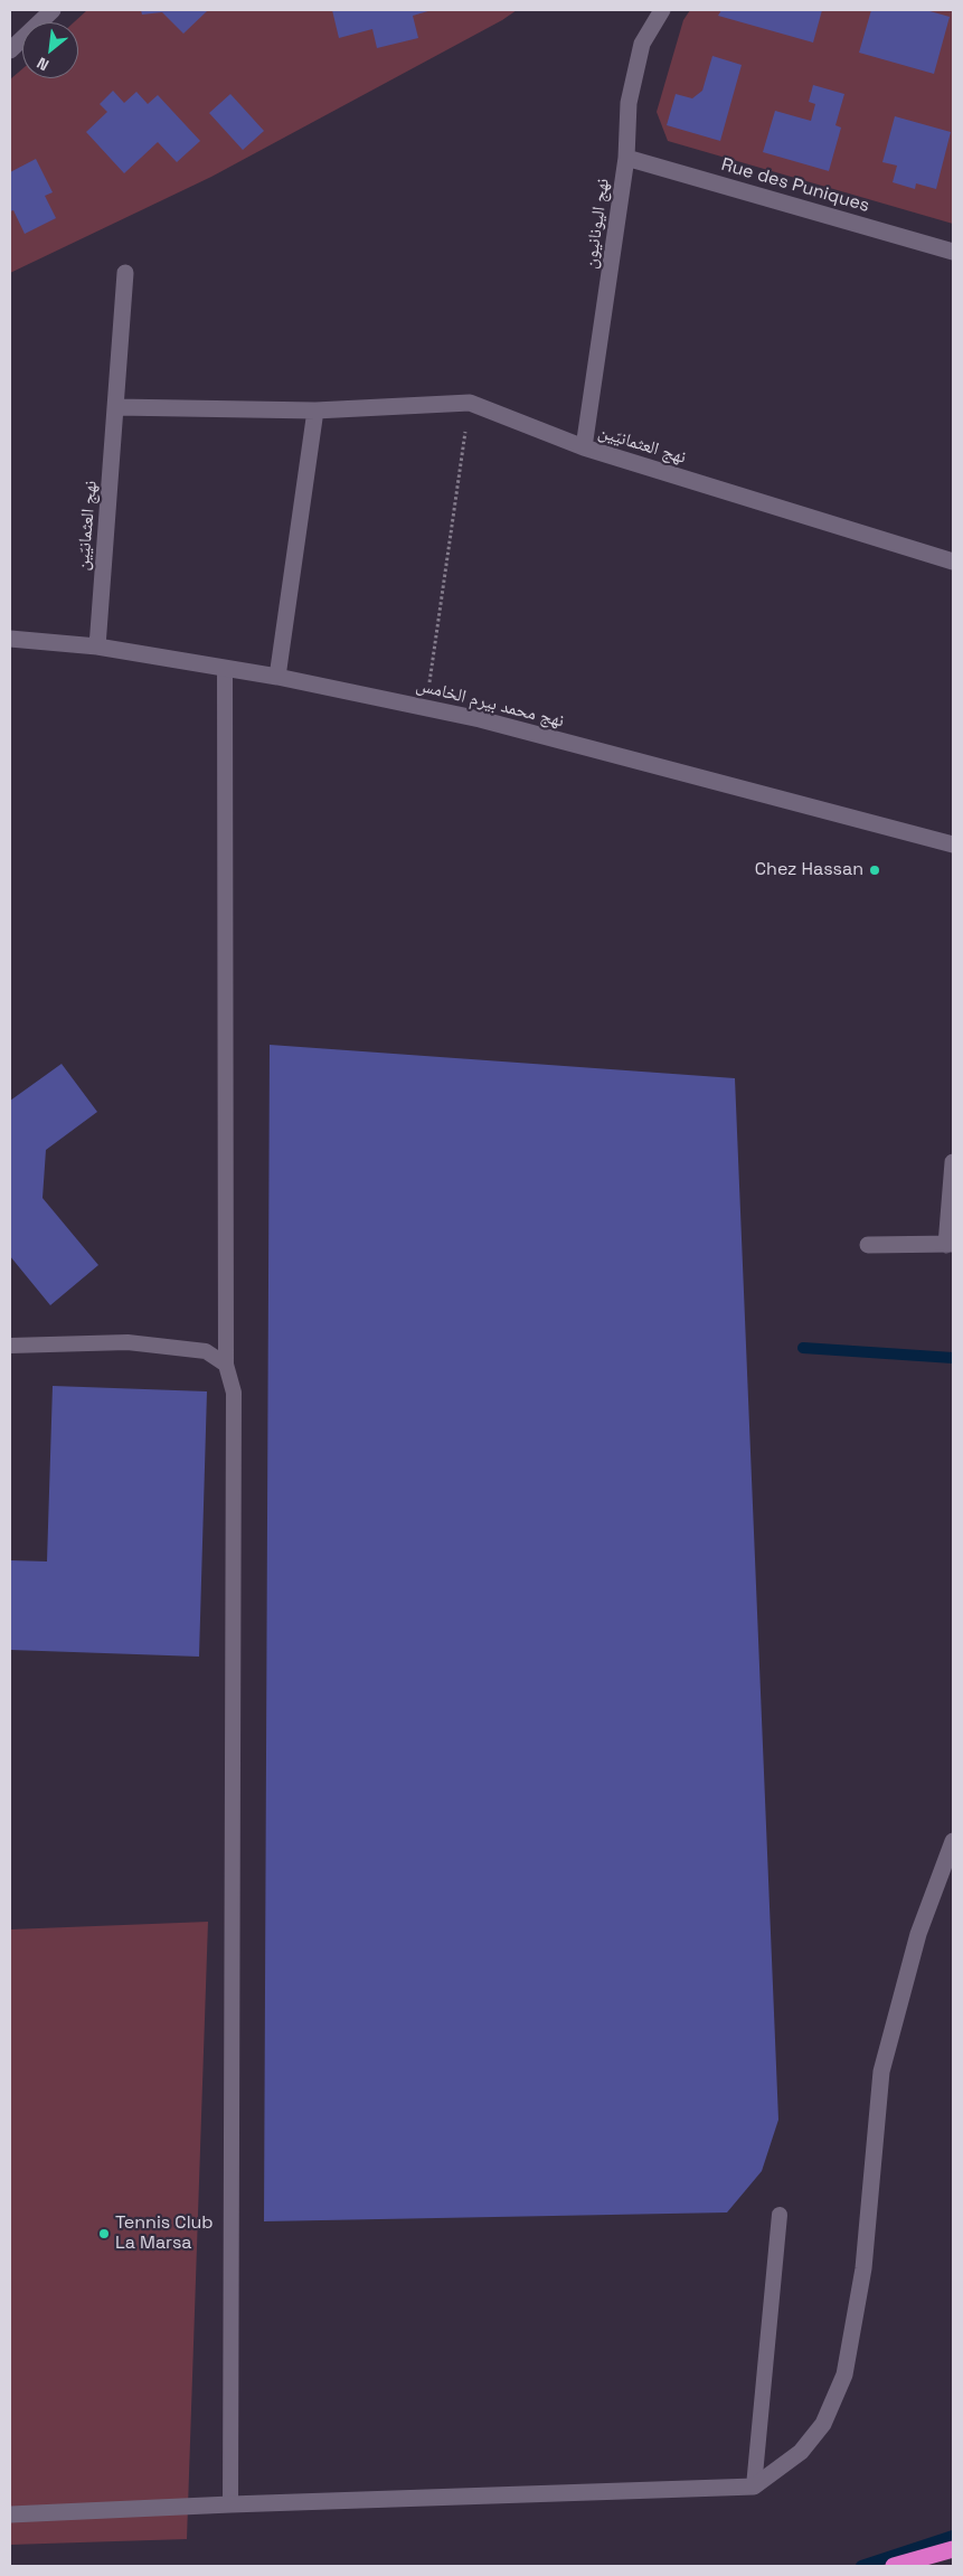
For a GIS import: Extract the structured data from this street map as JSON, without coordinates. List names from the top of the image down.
{
  "streets": {
    "street": [
      "Rue des Puniques",
      "نهج اليونانيون",
      "نهج العثمانيّين",
      "نهج محمد بيرم الخامس"
    ]
  },
  "crossings": [
    ["Rue des Puniques", "نهج اليونانيون"],
    ["نهج اليونانيون", "نهج العثمانيّين"],
    ["نهج العثمانيّين", "نهج محمد بيرم الخامس"]
  ],
  "places": ["Chez Hassan", "Tennis Club La Marsa"],
  "north": "bottom left"
}
